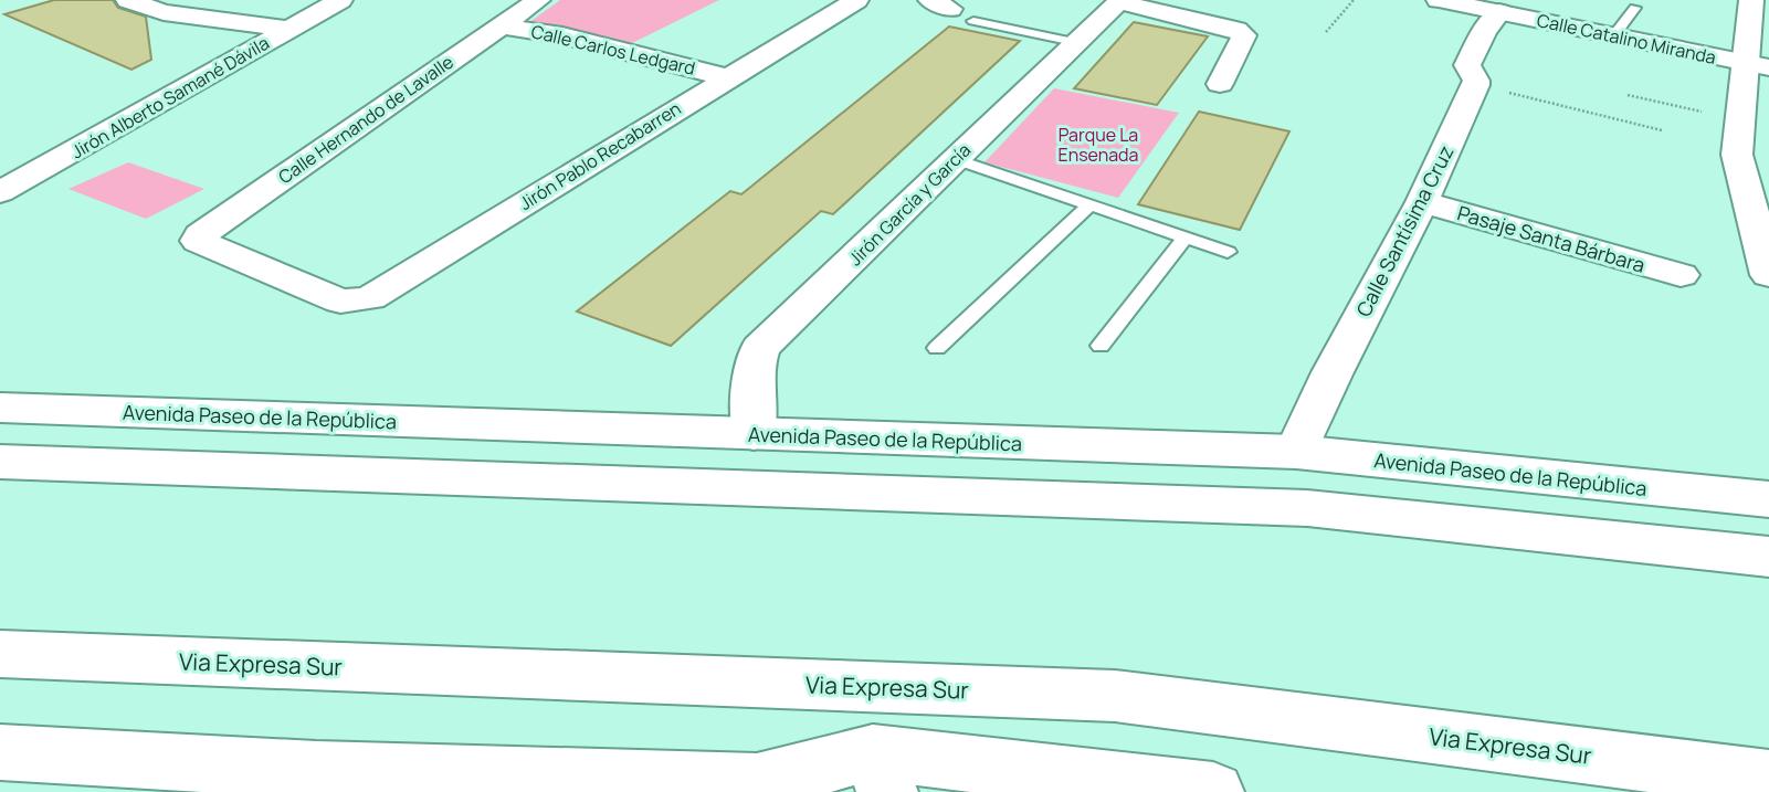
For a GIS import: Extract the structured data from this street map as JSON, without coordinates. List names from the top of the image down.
{
  "streets": {
    "main road": [
      "Calle Catalino Miranda",
      "Calle Carlos Ledgard",
      "Jirón Alberto Samané Dávila",
      "Calle Hernando de Lavalle",
      "Jirón Pablo Recabarren",
      "Jirón García y García",
      "Calle Santísima Cruz",
      "Pasaje Santa Bárbara",
      "Avenida Paseo de la República",
      "Via Expresa Sur"
    ]
  },
  "crossings": [
    ["Calle Catalino Miranda", "Calle Santísima Cruz"],
    ["Calle Carlos Ledgard", "Calle Hernando de Lavalle"],
    ["Calle Carlos Ledgard", "Jirón Pablo Recabarren"],
    ["Calle Hernando de Lavalle", "Jirón Pablo Recabarren"],
    ["Jirón García y García", "Avenida Paseo de la República"],
    ["Calle Santísima Cruz", "Pasaje Santa Bárbara"],
    ["Calle Santísima Cruz", "Avenida Paseo de la República"]
  ],
  "parks": ["Parque La Ensenada"]
}
